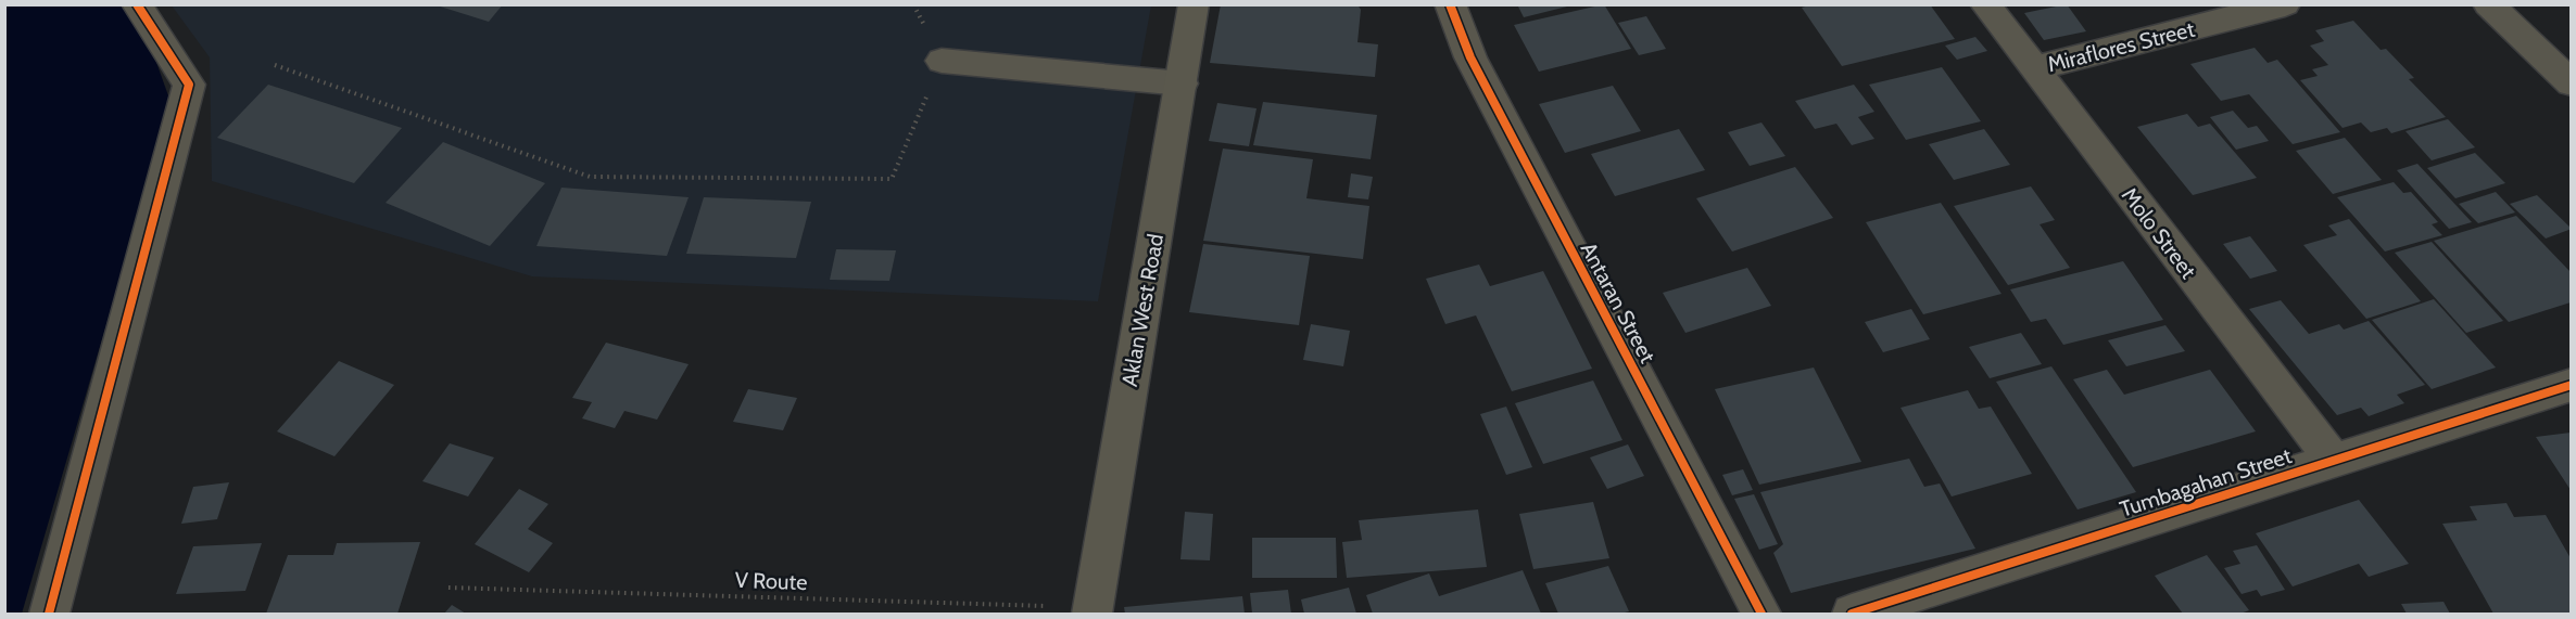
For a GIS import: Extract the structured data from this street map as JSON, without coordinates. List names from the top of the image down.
{
  "streets": {
    "main road": ["Aklan West Road"],
    "street": [
      "Miraflores Street",
      "Molo Street",
      "Antaran Street",
      "Tumbagahan Street"
    ],
    "path": ["V Route"]
  },
  "crossings": [
    ["Miraflores Street", "Molo Street"],
    ["Molo Street", "Tumbagahan Street"],
    ["Aklan West Road", "V Route"]
  ]
}
